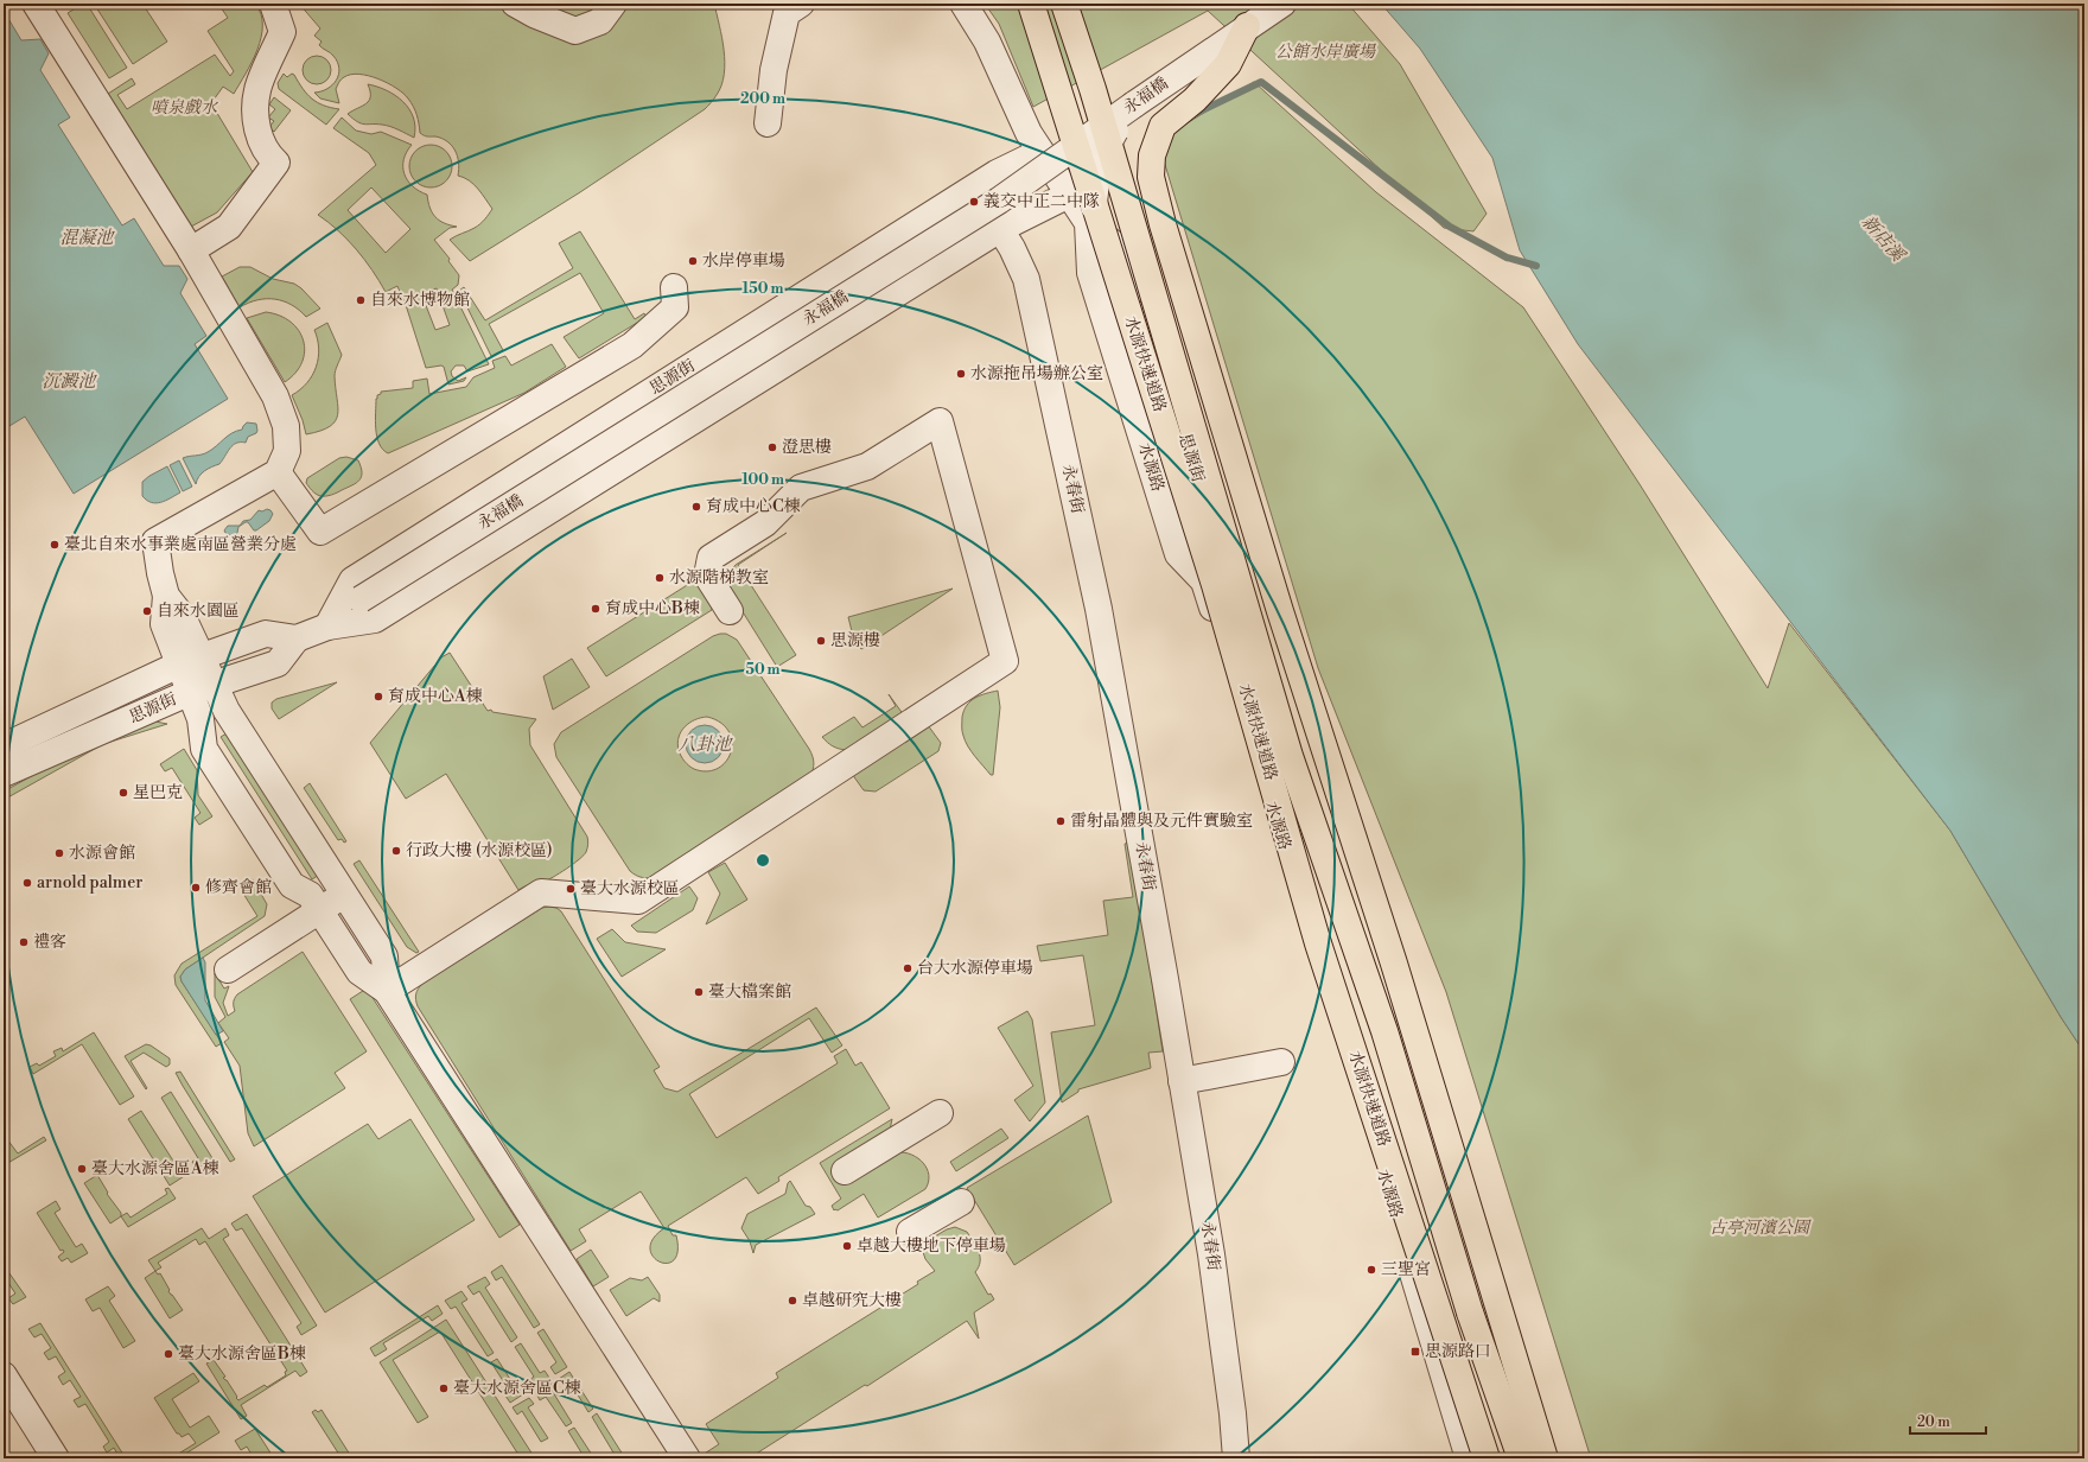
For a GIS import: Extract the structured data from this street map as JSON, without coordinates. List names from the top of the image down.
{
  "streets": {
    "highway": ["水源快速道路"],
    "street": [
      "永福橋",
      "思源街",
      "水源路",
      "永春街"
    ]
  },
  "crossings": [
    ["永福橋", "思源街"],
    ["思源街", "水源路"],
    ["思源街", "永春街"]
  ],
  "water": [
    "混凝池",
    "新店溪",
    "沉澱池",
    "八卦池"
  ],
  "parks": ["公館水岸廣場", "噴泉戲水", "古亭河濱公園"],
  "places": {
    "other": [
      "義交中正二中隊",
      "水岸停車場",
      "自來水博物館",
      "水源拖吊場辦公室",
      "澄思樓",
      "育成中心C棟",
      "臺北自來水事業處南區營業分處",
      "水源階梯教室",
      "育成中心B棟",
      "自來水園區",
      "思源樓",
      "育成中心A棟",
      "星巴克",
      "雷射晶體與及元件實驗室",
      "行政大樓 (水源校區)",
      "水源會館",
      "arnold palmer",
      "修齊會館",
      "臺大水源校區",
      "禮客",
      "台大水源停車場",
      "臺大檔案館",
      "臺大水源舍區A棟",
      "卓越大樓地下停車場",
      "三聖宮",
      "卓越研究大樓",
      "臺大水源舍區B棟",
      "臺大水源舍區C棟"
    ],
    "transit": ["思源路口"]
  },
  "scale_bar": "20 m",
  "rings": [
    "200 m",
    "150 m",
    "100 m",
    "50 m"
  ]
}
